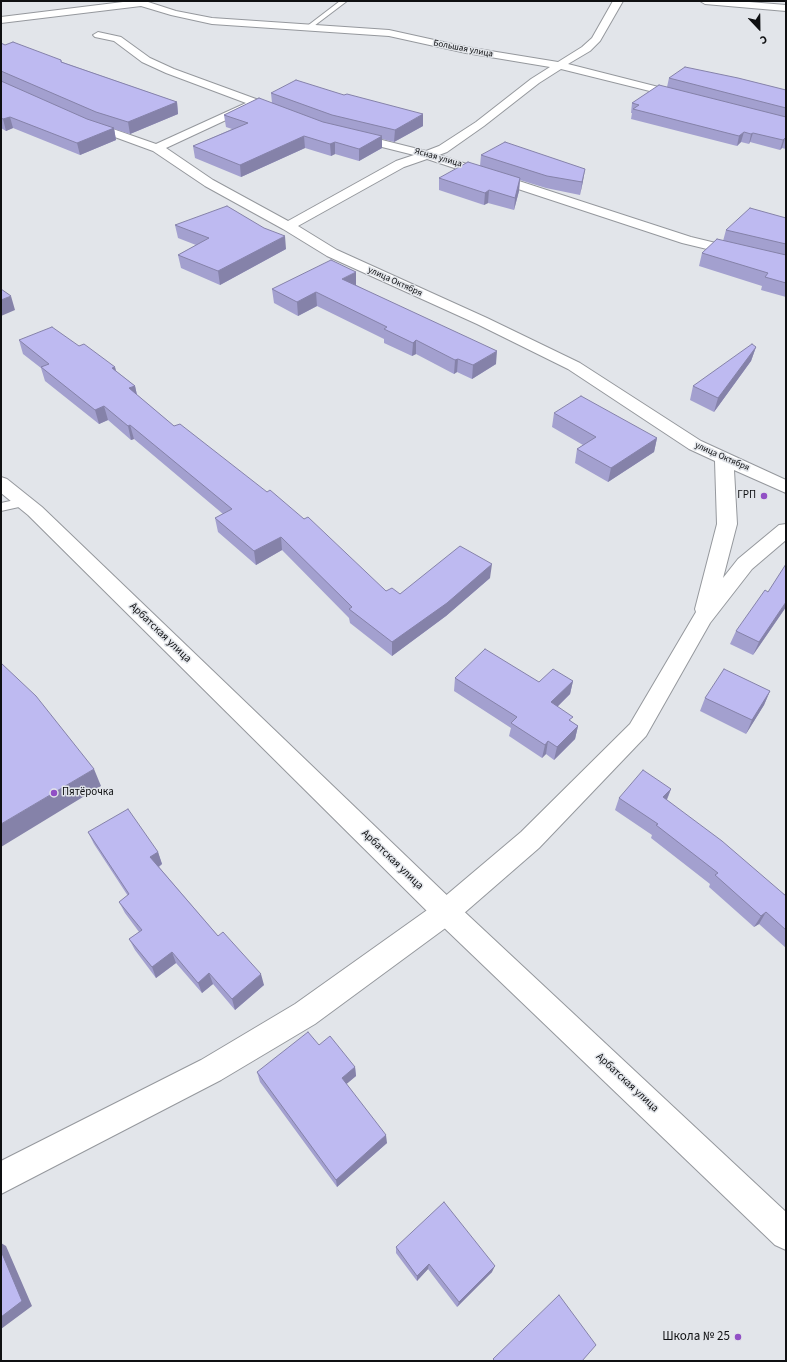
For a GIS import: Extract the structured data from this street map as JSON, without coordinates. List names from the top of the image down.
{
  "streets": {
    "street": [
      "Большая улица",
      "Ясная улица",
      "улица Октября",
      "Арбатская улица"
    ]
  },
  "places": ["ГРП", "Пятёрочка", "Школа № 25"],
  "north": "bottom"
}
